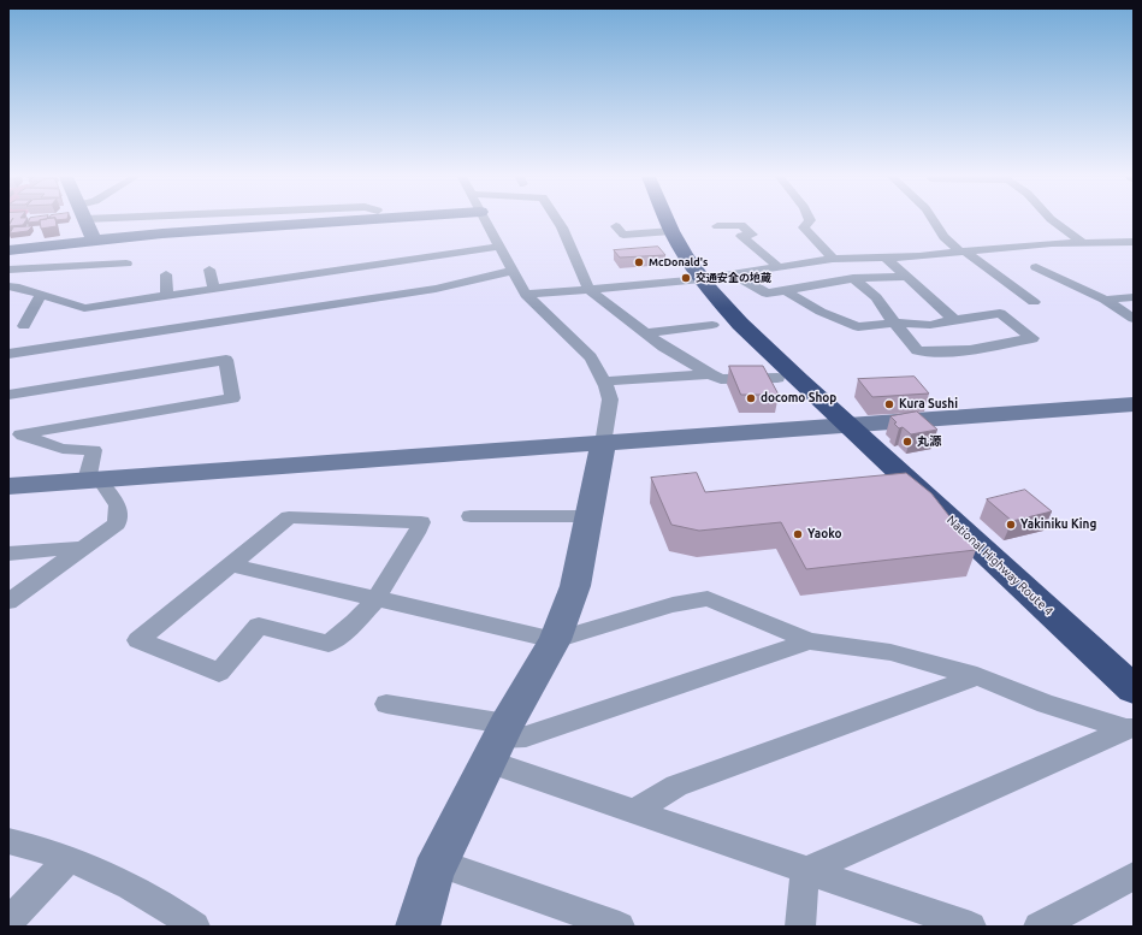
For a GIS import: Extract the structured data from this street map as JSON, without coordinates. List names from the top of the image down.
{
  "streets": {
    "highway": ["National Highway Route 4"]
  },
  "places": [
    "McDonald's",
    "交通安全の地蔵",
    "docomo Shop",
    "Kura Sushi",
    "丸源",
    "Yakiniku King",
    "Yaoko"
  ]
}
